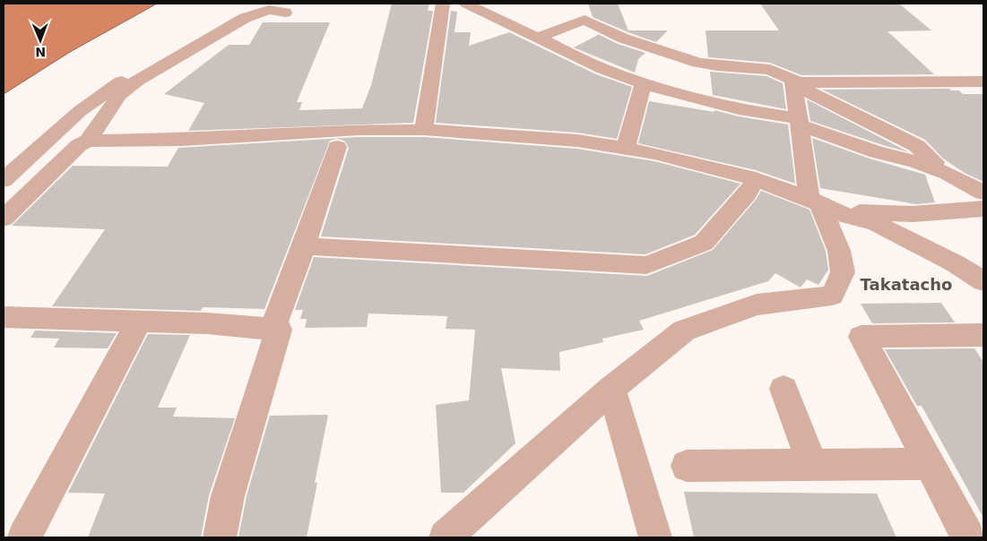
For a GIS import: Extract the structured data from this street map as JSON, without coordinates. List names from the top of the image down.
{
  "districts": ["Takatacho"],
  "north": "bottom"
}
